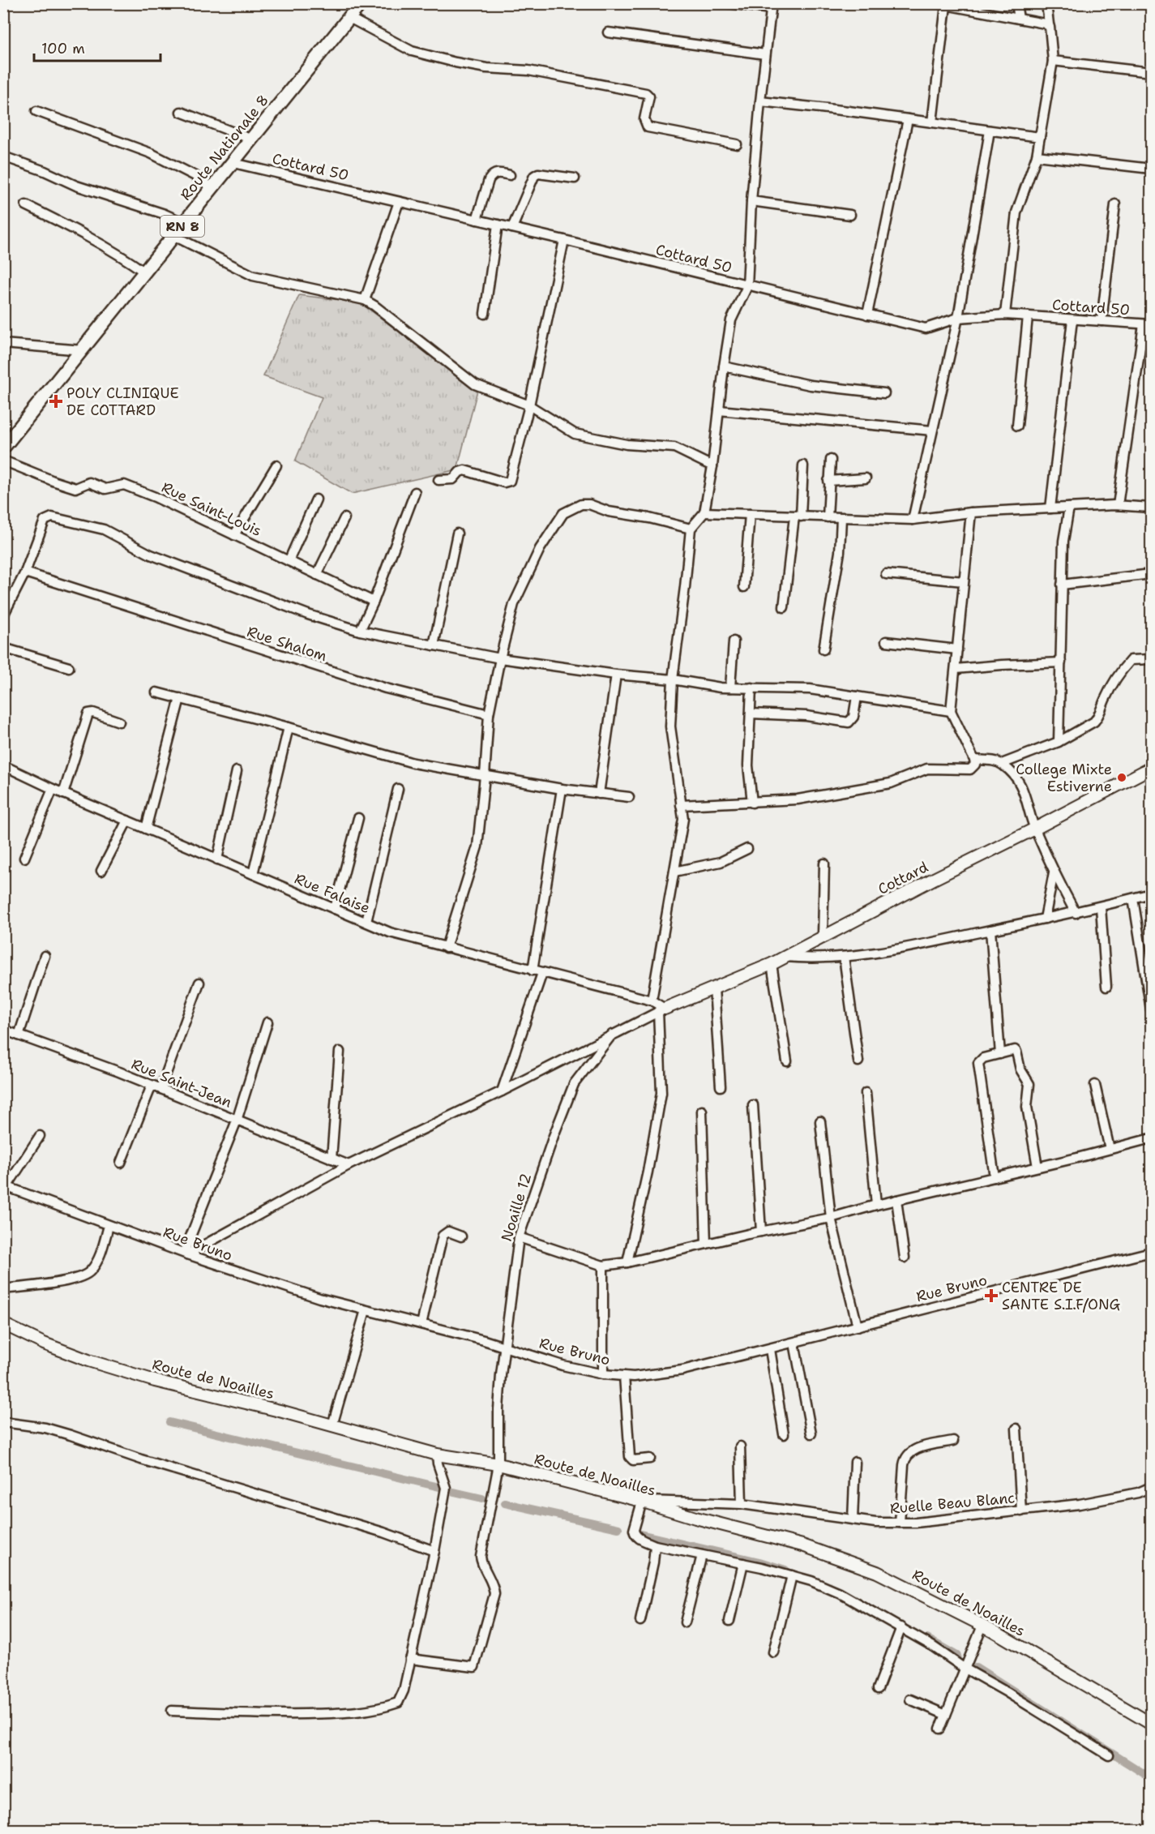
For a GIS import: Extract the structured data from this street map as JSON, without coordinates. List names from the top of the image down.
{
  "streets": {
    "main road": ["Route Nationale 8", "RN 8"],
    "street": [
      "Cottard 50",
      "Rue Saint-Louis",
      "Rue Shalom",
      "Cottard",
      "Rue Falaise",
      "Rue Saint-Jean",
      "Noaille 12",
      "Rue Bruno",
      "Route de Noailles",
      "Ruelle Beau Blanc"
    ]
  },
  "crossings": [
    ["Route Nationale 8", "Cottard 50"],
    ["Cottard", "Rue Falaise"],
    ["Noaille 12", "Rue Bruno"],
    ["Noaille 12", "Route de Noailles"],
    ["Route de Noailles", "Ruelle Beau Blanc"]
  ],
  "places": {
    "health": ["POLY CLINIQUE DE COTTARD", "CENTRE DE SANTE S.I.F/ONG"],
    "other": ["College Mixte Estiverne"]
  },
  "scale_bar": "100 m"
}
